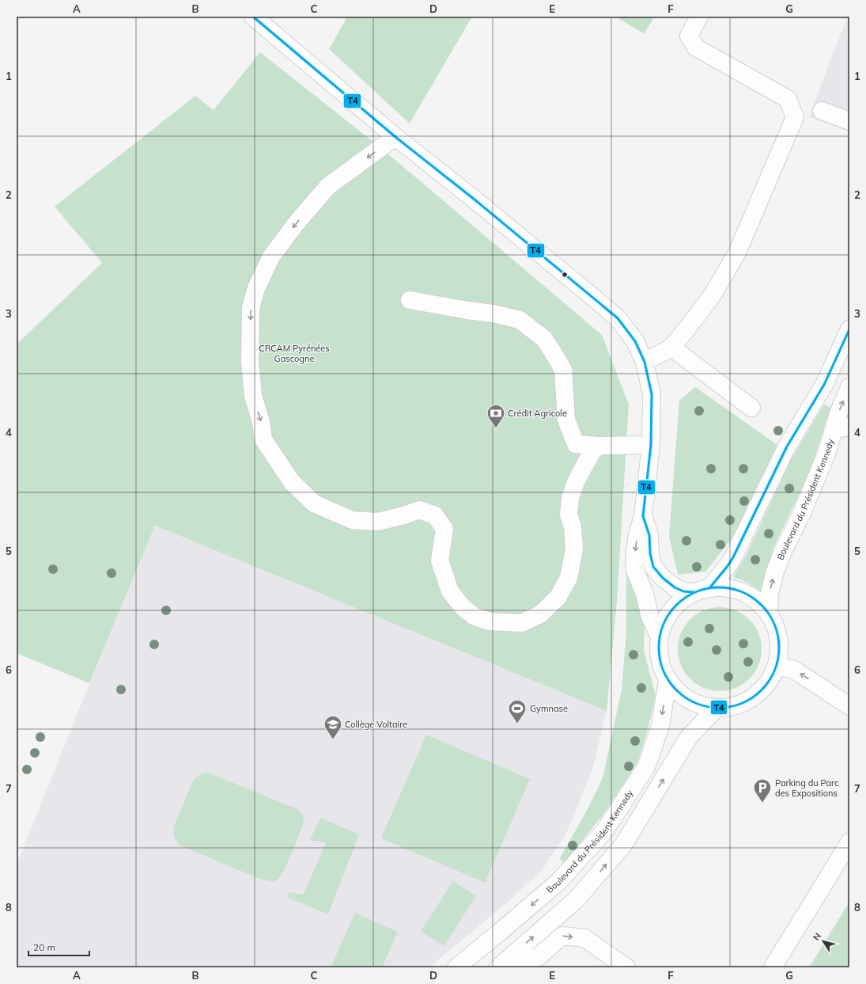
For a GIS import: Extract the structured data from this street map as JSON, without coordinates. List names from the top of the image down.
{
  "streets": {
    "main road": ["Boulevard du Président Kennedy"]
  },
  "parks": ["CRCAM Pyrénées Gascogne"],
  "places": {
    "bank": ["Crédit Agricole"],
    "sports": ["Gymnase"],
    "school or university": ["Collège Voltaire"],
    "parking": ["Parking du Parc des Expositions"]
  },
  "lines": ["transit line T4"],
  "scale_bar": "20 m",
  "north": "top left",
  "grid": {
    "columns": [
      "A",
      "B",
      "C",
      "D",
      "E",
      "F",
      "G"
    ],
    "rows": [
      "1",
      "2",
      "3",
      "4",
      "5",
      "6",
      "7",
      "8"
    ]
  }
}
